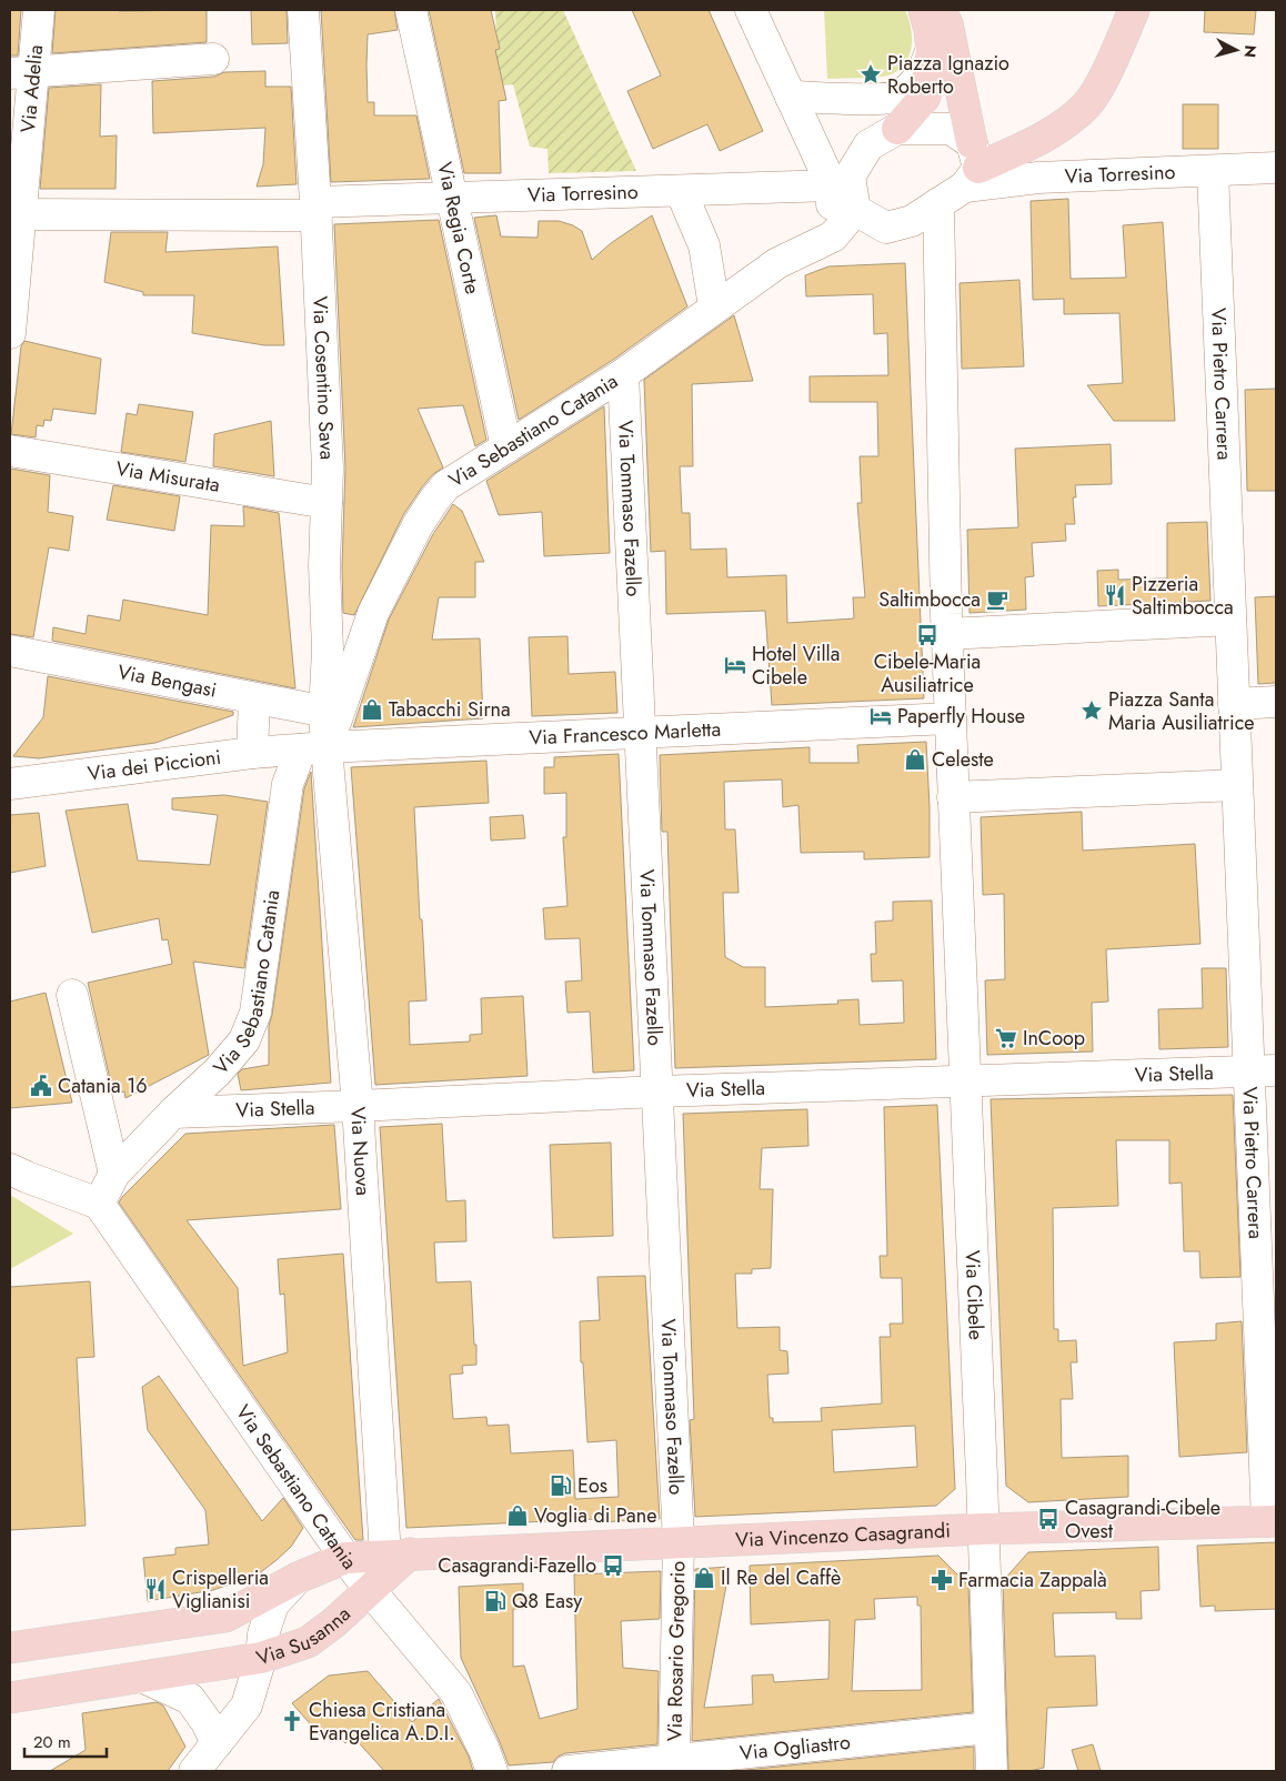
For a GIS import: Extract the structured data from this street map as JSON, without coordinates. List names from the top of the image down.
{
  "streets": {
    "main road": ["Via Vincenzo Casagrandi", "Via Susanna"],
    "street": [
      "Via Adelia",
      "Via Torresino",
      "Via Regia Corte",
      "Via Cosentino Sava",
      "Via Pietro Carrera",
      "Via Sebastiano Catania",
      "Via Misurata",
      "Via Tommaso Fazello",
      "Via Bengasi",
      "Via Francesco Marletta",
      "Via dei Piccioni",
      "Via Stella",
      "Via Nuova",
      "Via Cibele",
      "Via Rosario Gregorio",
      "Via Ogliastro"
    ]
  },
  "crossings": [
    ["Via Adelia", "Via Torresino"],
    ["Via Torresino", "Via Regia Corte"],
    ["Via Torresino", "Via Cosentino Sava"],
    ["Via Torresino", "Via Pietro Carrera"],
    ["Via Torresino", "Via Sebastiano Catania"],
    ["Via Torresino", "Via Cibele"],
    ["Via Regia Corte", "Via Sebastiano Catania"],
    ["Via Cosentino Sava", "Via Sebastiano Catania"],
    ["Via Cosentino Sava", "Via Misurata"],
    ["Via Cosentino Sava", "Via Bengasi"],
    ["Via Cosentino Sava", "Via Francesco Marletta"],
    ["Via Cosentino Sava", "Via dei Piccioni"],
    ["Via Cosentino Sava", "Via Nuova"],
    ["Via Pietro Carrera", "Via Stella"],
    ["Via Pietro Carrera", "Via Vincenzo Casagrandi"],
    ["Via Sebastiano Catania", "Via Tommaso Fazello"],
    ["Via Sebastiano Catania", "Via Bengasi"],
    ["Via Sebastiano Catania", "Via Francesco Marletta"],
    ["Via Sebastiano Catania", "Via dei Piccioni"],
    ["Via Sebastiano Catania", "Via Stella"],
    ["Via Sebastiano Catania", "Via Nuova"],
    ["Via Sebastiano Catania", "Via Cibele"],
    ["Via Sebastiano Catania", "Via Vincenzo Casagrandi"],
    ["Via Sebastiano Catania", "Via Susanna"],
    ["Via Tommaso Fazello", "Via Francesco Marletta"],
    ["Via Tommaso Fazello", "Via Stella"],
    ["Via Tommaso Fazello", "Via Vincenzo Casagrandi"],
    ["Via Tommaso Fazello", "Via Rosario Gregorio"],
    ["Via Francesco Marletta", "Via dei Piccioni"],
    ["Via Francesco Marletta", "Via Nuova"],
    ["Via Francesco Marletta", "Via Cibele"],
    ["Via dei Piccioni", "Via Nuova"],
    ["Via Stella", "Via Nuova"],
    ["Via Stella", "Via Cibele"],
    ["Via Nuova", "Via Vincenzo Casagrandi"],
    ["Via Nuova", "Via Susanna"],
    ["Via Cibele", "Via Vincenzo Casagrandi"],
    ["Via Cibele", "Via Ogliastro"],
    ["Via Vincenzo Casagrandi", "Via Susanna"],
    ["Via Vincenzo Casagrandi", "Via Rosario Gregorio"],
    ["Via Rosario Gregorio", "Via Ogliastro"]
  ],
  "places": {
    "place": ["Piazza Ignazio Roberto", "Piazza Santa Maria Ausiliatrice"],
    "restaurant": ["Pizzeria Saltimbocca", "Crispelleria Viglianisi"],
    "cafe": ["Saltimbocca"],
    "bus stop": ["Cibele-Maria Ausiliatrice", "Casagrandi-Cibele Ovest", "Casagrandi-Fazello"],
    "hotel": ["Hotel Villa Cibele", "Paperfly House"],
    "shop": [
      "Tabacchi Sirna",
      "Celeste",
      "Voglia di Pane",
      "Il Re del Caffè"
    ],
    "supermarket": ["InCoop"],
    "public building": ["Catania 16"],
    "fuel station": ["Eos", "Q8 Easy"],
    "pharmacy": ["Farmacia Zappalà"],
    "church": ["Chiesa Cristiana Evangelica A.D.I."]
  },
  "scale_bar": "20 m",
  "north": "right"
}
